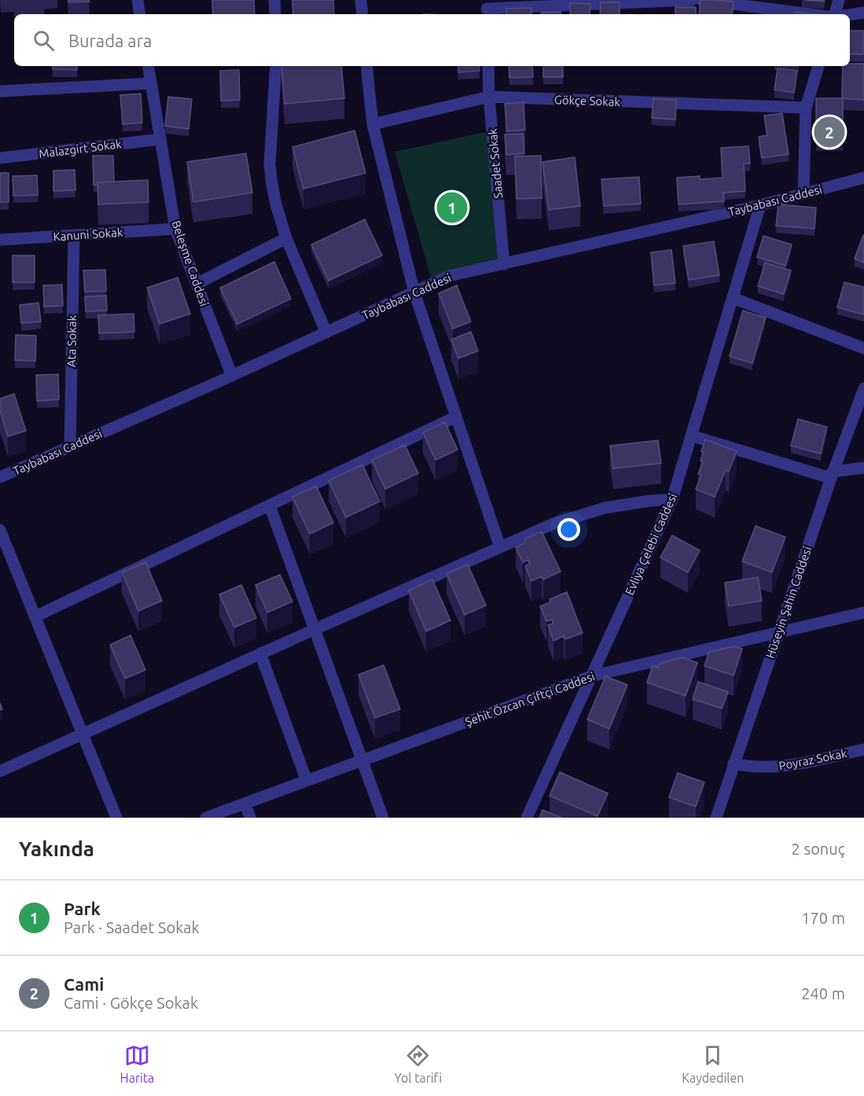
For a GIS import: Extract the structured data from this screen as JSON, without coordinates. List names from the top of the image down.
{
  "streets": {
    "street": [
      "Gökçe Sokak",
      "Malazgirt Sokak",
      "Saadet Sokak",
      "Taybabası Caddesi",
      "Kanuni Sokak",
      "Beleşme Caddesi",
      "Ata Sokak",
      "Evliya Çelebi Caddesi",
      "Hüseyin Şahin Caddesi",
      "Şehit Özcan Çiftçi Caddesi",
      "Poyraz Sokak"
    ]
  },
  "crossings": [
    ["Gökçe Sokak", "Saadet Sokak"],
    ["Malazgirt Sokak", "Beleşme Caddesi"],
    ["Saadet Sokak", "Taybabası Caddesi"],
    ["Taybabası Caddesi", "Beleşme Caddesi"],
    ["Taybabası Caddesi", "Ata Sokak"],
    ["Taybabası Caddesi", "Evliya Çelebi Caddesi"],
    ["Kanuni Sokak", "Beleşme Caddesi"],
    ["Kanuni Sokak", "Ata Sokak"],
    ["Evliya Çelebi Caddesi", "Şehit Özcan Çiftçi Caddesi"],
    ["Hüseyin Şahin Caddesi", "Şehit Özcan Çiftçi Caddesi"],
    ["Hüseyin Şahin Caddesi", "Poyraz Sokak"]
  ],
  "page": {
    "search": "Burada ara",
    "pins": ["2", "1"],
    "heading": ["Yakında", "2 sonuç"],
    "list": [
      {
        "mark": "1",
        "name": "Park",
        "note": "Park · Saadet Sokak",
        "value": "170 m"
      },
      {
        "mark": "2",
        "name": "Cami",
        "note": "Cami · Gökçe Sokak",
        "value": "240 m"
      }
    ],
    "nav": ["Harita", "Yol tarifi", "Kaydedilen"]
  }
}
